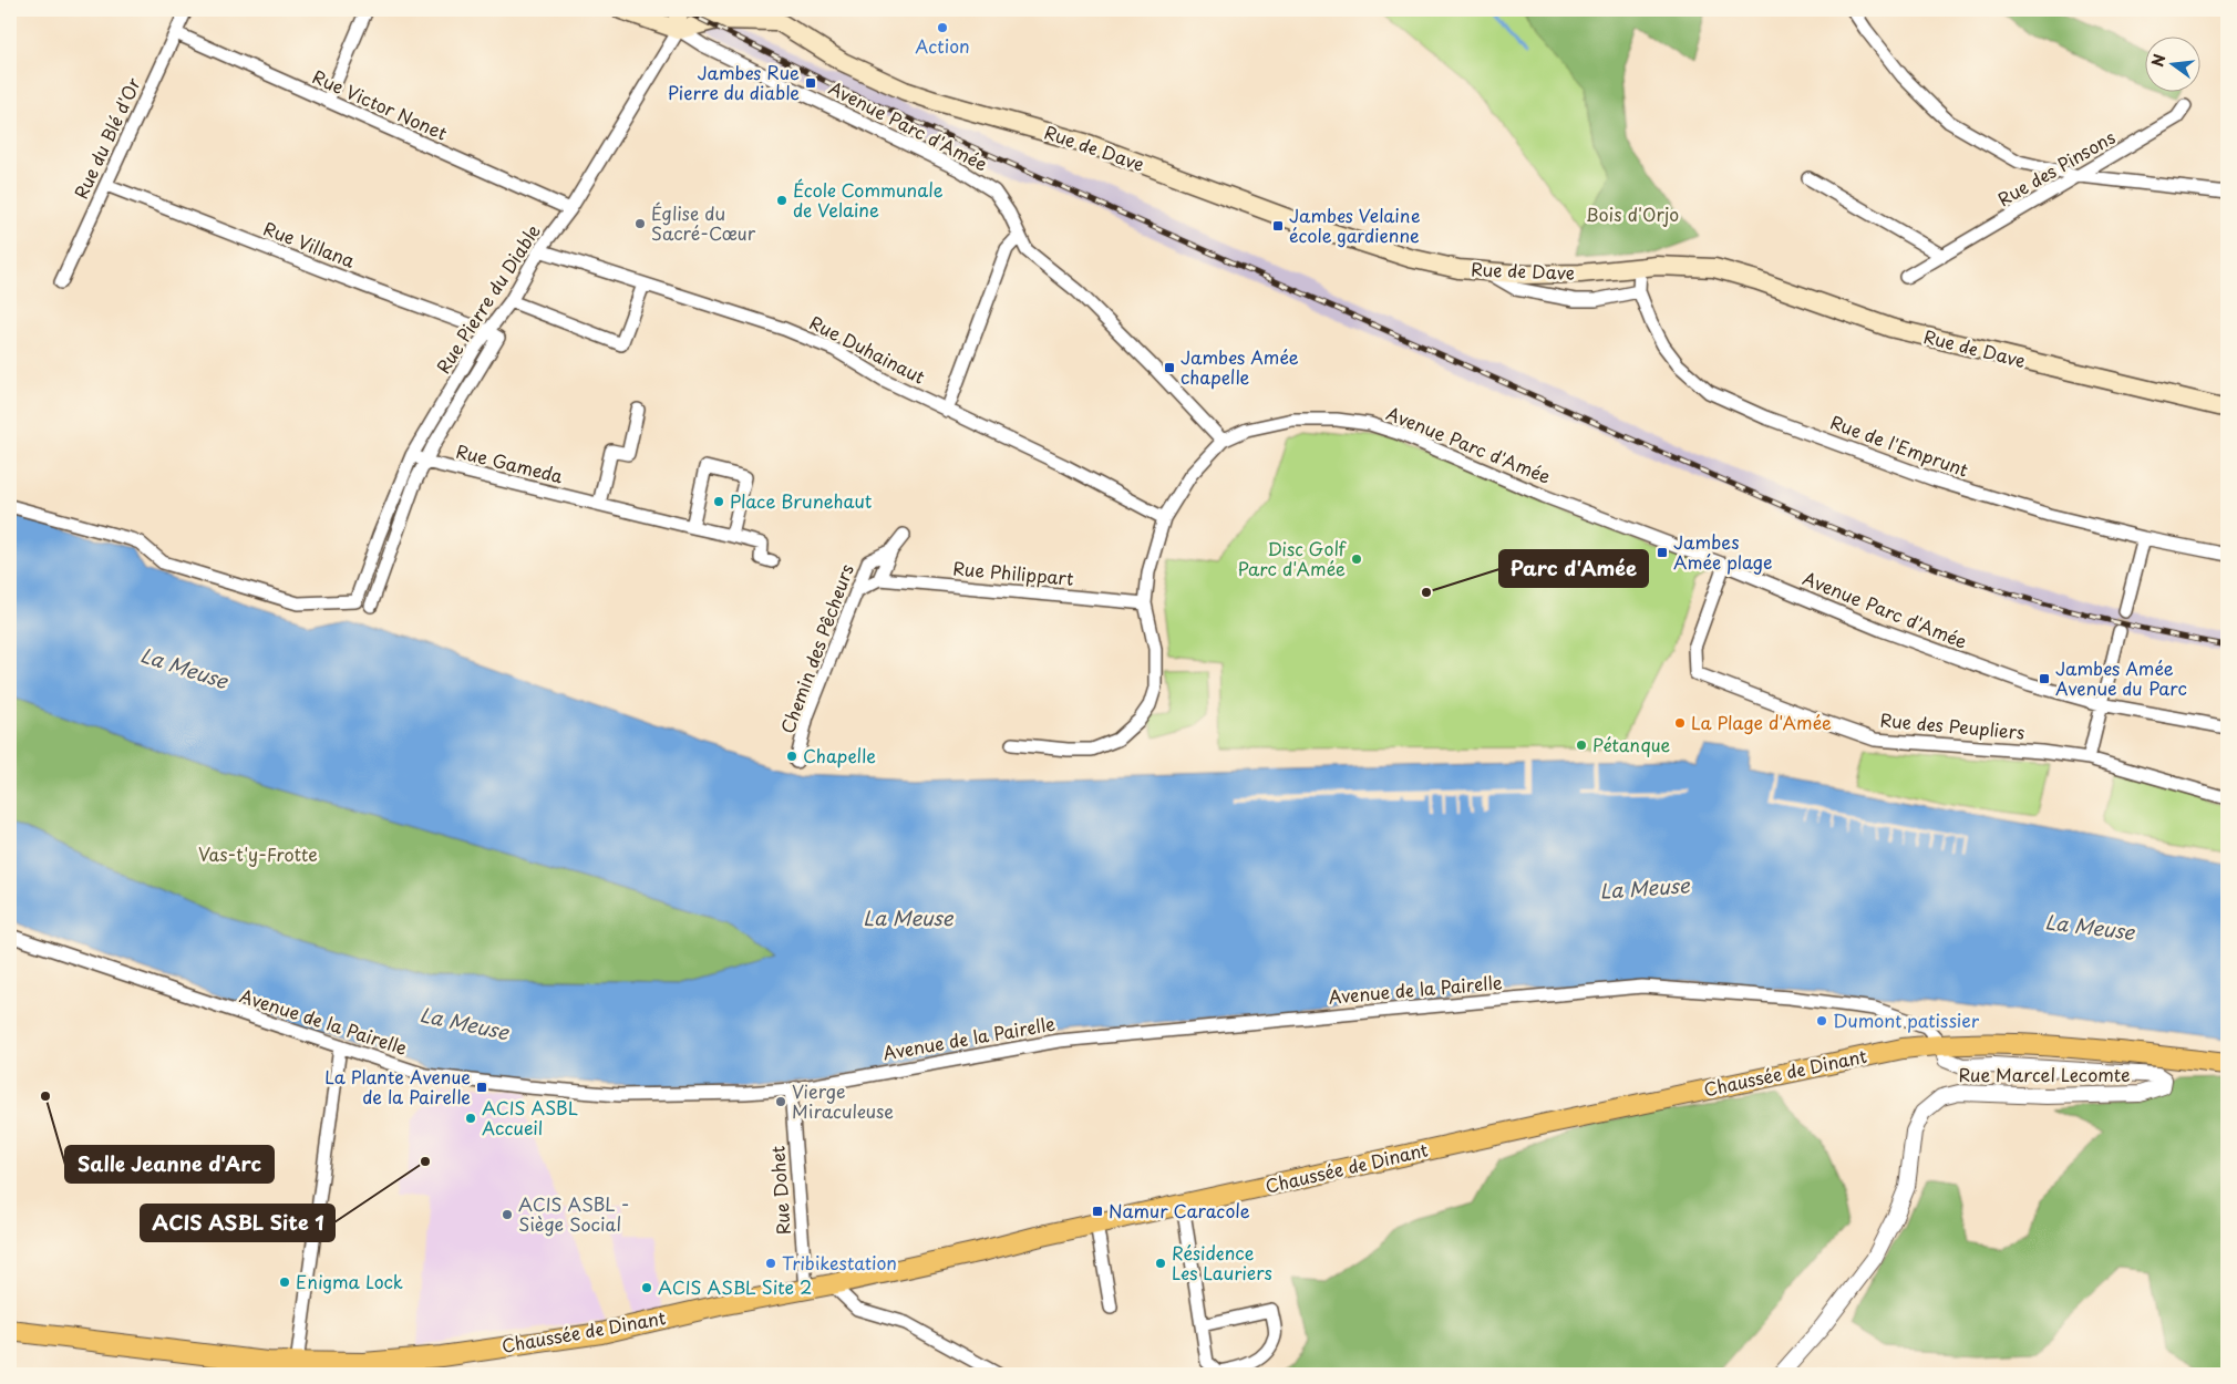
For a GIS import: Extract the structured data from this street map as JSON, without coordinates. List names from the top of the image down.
{
  "streets": {
    "main road": ["Rue de Dave", "Chaussée de Dinant"],
    "street": [
      "Rue Victor Nonet",
      "Avenue Parc d'Amée",
      "Rue du Blé d'Or",
      "Rue des Pinsons",
      "Rue Villana",
      "Rue Pierre du Diable",
      "Rue Duhainaut",
      "Rue de l'Emprunt",
      "Rue Gameda",
      "Rue Philippart",
      "Chemin des Pêcheurs",
      "Rue des Peupliers",
      "Avenue de la Pairelle",
      "Rue Marcel Lecomte",
      "Rue Dohet"
    ]
  },
  "crossings": [
    ["Rue Victor Nonet", "Rue du Blé d'Or"],
    ["Rue Victor Nonet", "Rue Pierre du Diable"],
    ["Avenue Parc d'Amée", "Rue Pierre du Diable"],
    ["Avenue Parc d'Amée", "Rue des Peupliers"],
    ["Rue du Blé d'Or", "Rue Villana"],
    ["Rue de Dave", "Rue de l'Emprunt"],
    ["Rue Villana", "Rue Pierre du Diable"],
    ["Rue Pierre du Diable", "Rue Duhainaut"],
    ["Rue Pierre du Diable", "Rue Gameda"],
    ["Avenue de la Pairelle", "Chaussée de Dinant"],
    ["Avenue de la Pairelle", "Rue Marcel Lecomte"],
    ["Avenue de la Pairelle", "Rue Dohet"],
    ["Chaussée de Dinant", "Rue Marcel Lecomte"],
    ["Chaussée de Dinant", "Rue Dohet"]
  ],
  "water": ["La Meuse"],
  "parks": ["Bois d'Orjo", "Vas-t'y-Frotte"],
  "places": {
    "other": [
      "Action",
      "École Communale de Velaine",
      "Église du Sacré-Cœur",
      "Place Brunehaut",
      "Disc Golf Parc d'Amée",
      "Parc d'Amée",
      "La Plage d'Amée",
      "Pétanque",
      "Chapelle",
      "Dumont patissier",
      "Salle Jeanne d'Arc",
      "Vierge Miraculeuse",
      "ACIS ASBL Accueil",
      "ACIS ASBL Site 1",
      "ACIS ASBL - Siège Social",
      "Tribikestation",
      "Résidence Les Lauriers",
      "Enigma Lock",
      "ACIS ASBL Site 2"
    ],
    "transit": [
      "Jambes Rue Pierre du diable",
      "Jambes Velaine école gardienne",
      "Jambes Amée chapelle",
      "Jambes Amée plage",
      "Jambes Amée Avenue du Parc",
      "La Plante Avenue de la Pairelle",
      "Namur Caracole"
    ]
  },
  "north": "left"
}
